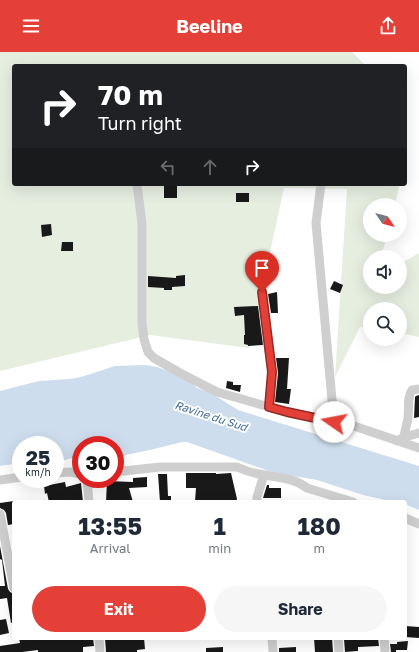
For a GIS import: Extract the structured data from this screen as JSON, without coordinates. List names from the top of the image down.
{
  "water": ["Ravine du Sud"],
  "north": "bottom right",
  "page": {
    "header": "Beeline",
    "turn": ["70 m", "Turn right"],
    "speed": "25 km/h",
    "limit": "30",
    "eta": [
      "13:55",
      "Arrival",
      "1",
      "min",
      "180",
      "m"
    ],
    "buttons": ["Exit", "Share"]
  }
}
